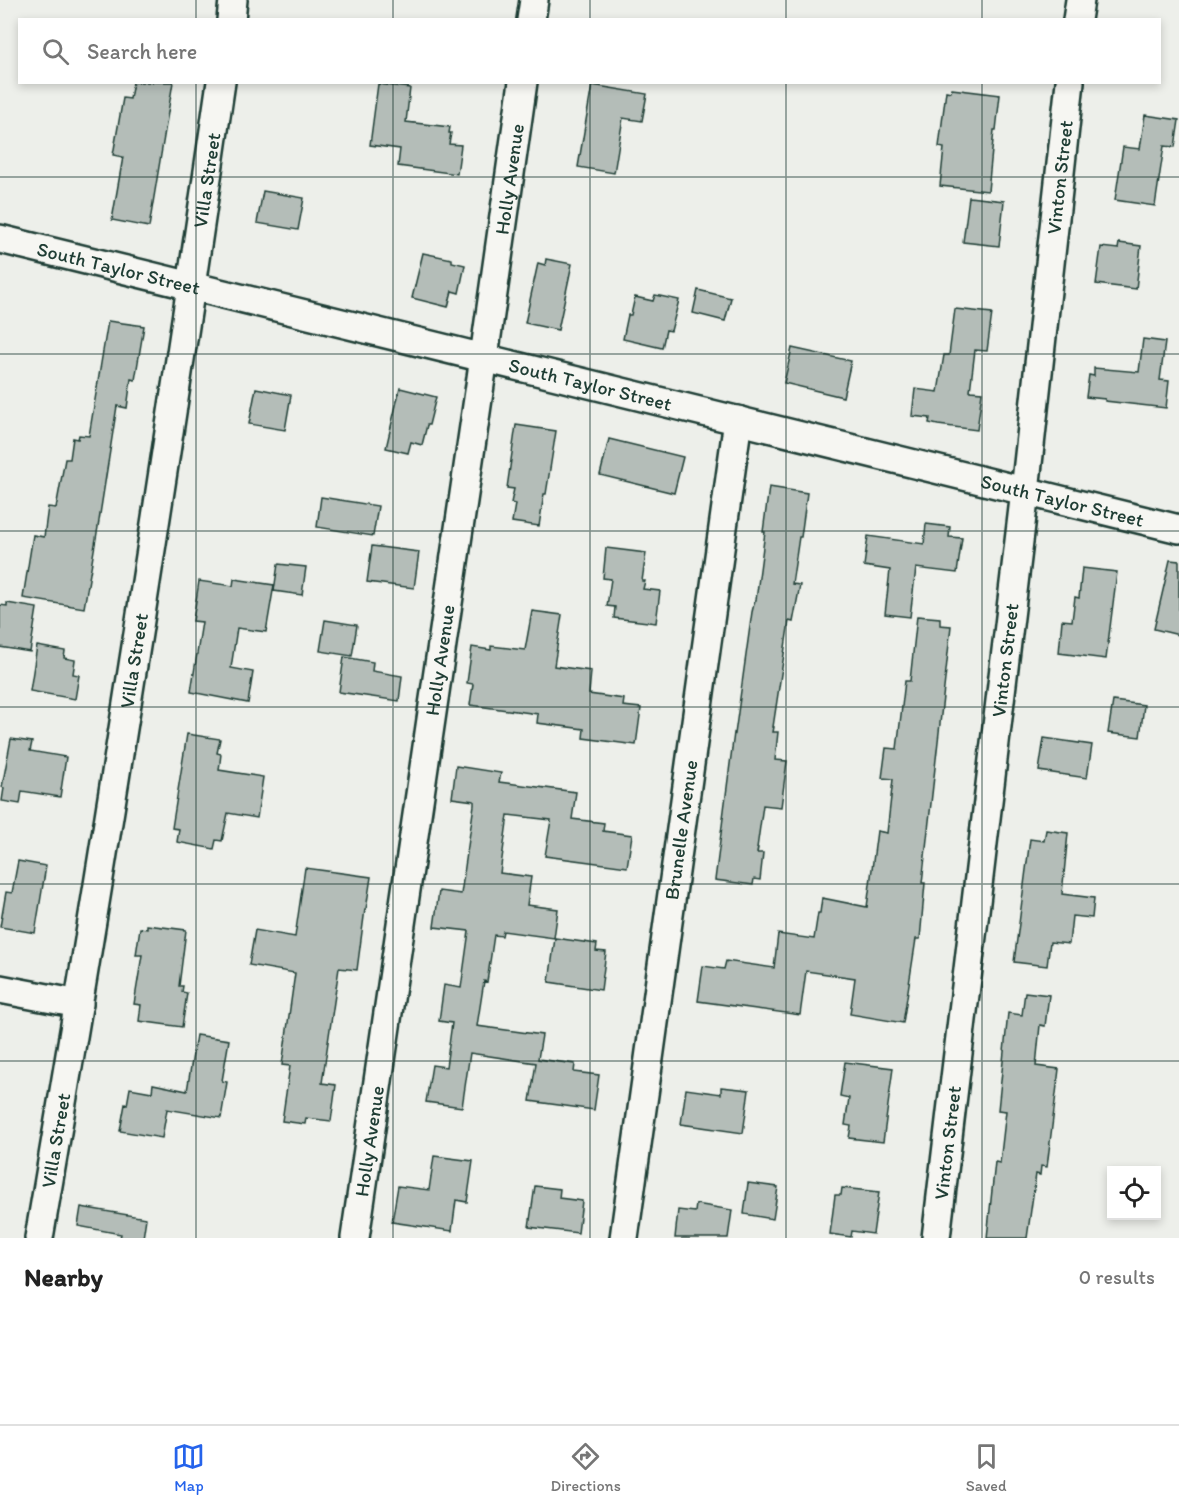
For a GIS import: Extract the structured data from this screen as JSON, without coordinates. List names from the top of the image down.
{
  "streets": {
    "street": [
      "Vinton Street",
      "Holly Avenue",
      "Villa Street",
      "South Taylor Street",
      "Brunelle Avenue"
    ]
  },
  "crossings": [
    ["Vinton Street", "South Taylor Street"],
    ["Holly Avenue", "South Taylor Street"],
    ["Villa Street", "South Taylor Street"],
    ["South Taylor Street", "Brunelle Avenue"]
  ],
  "page": {
    "search": "Search here",
    "heading": ["Nearby", "0 results"],
    "nav": ["Map", "Directions", "Saved"]
  }
}
